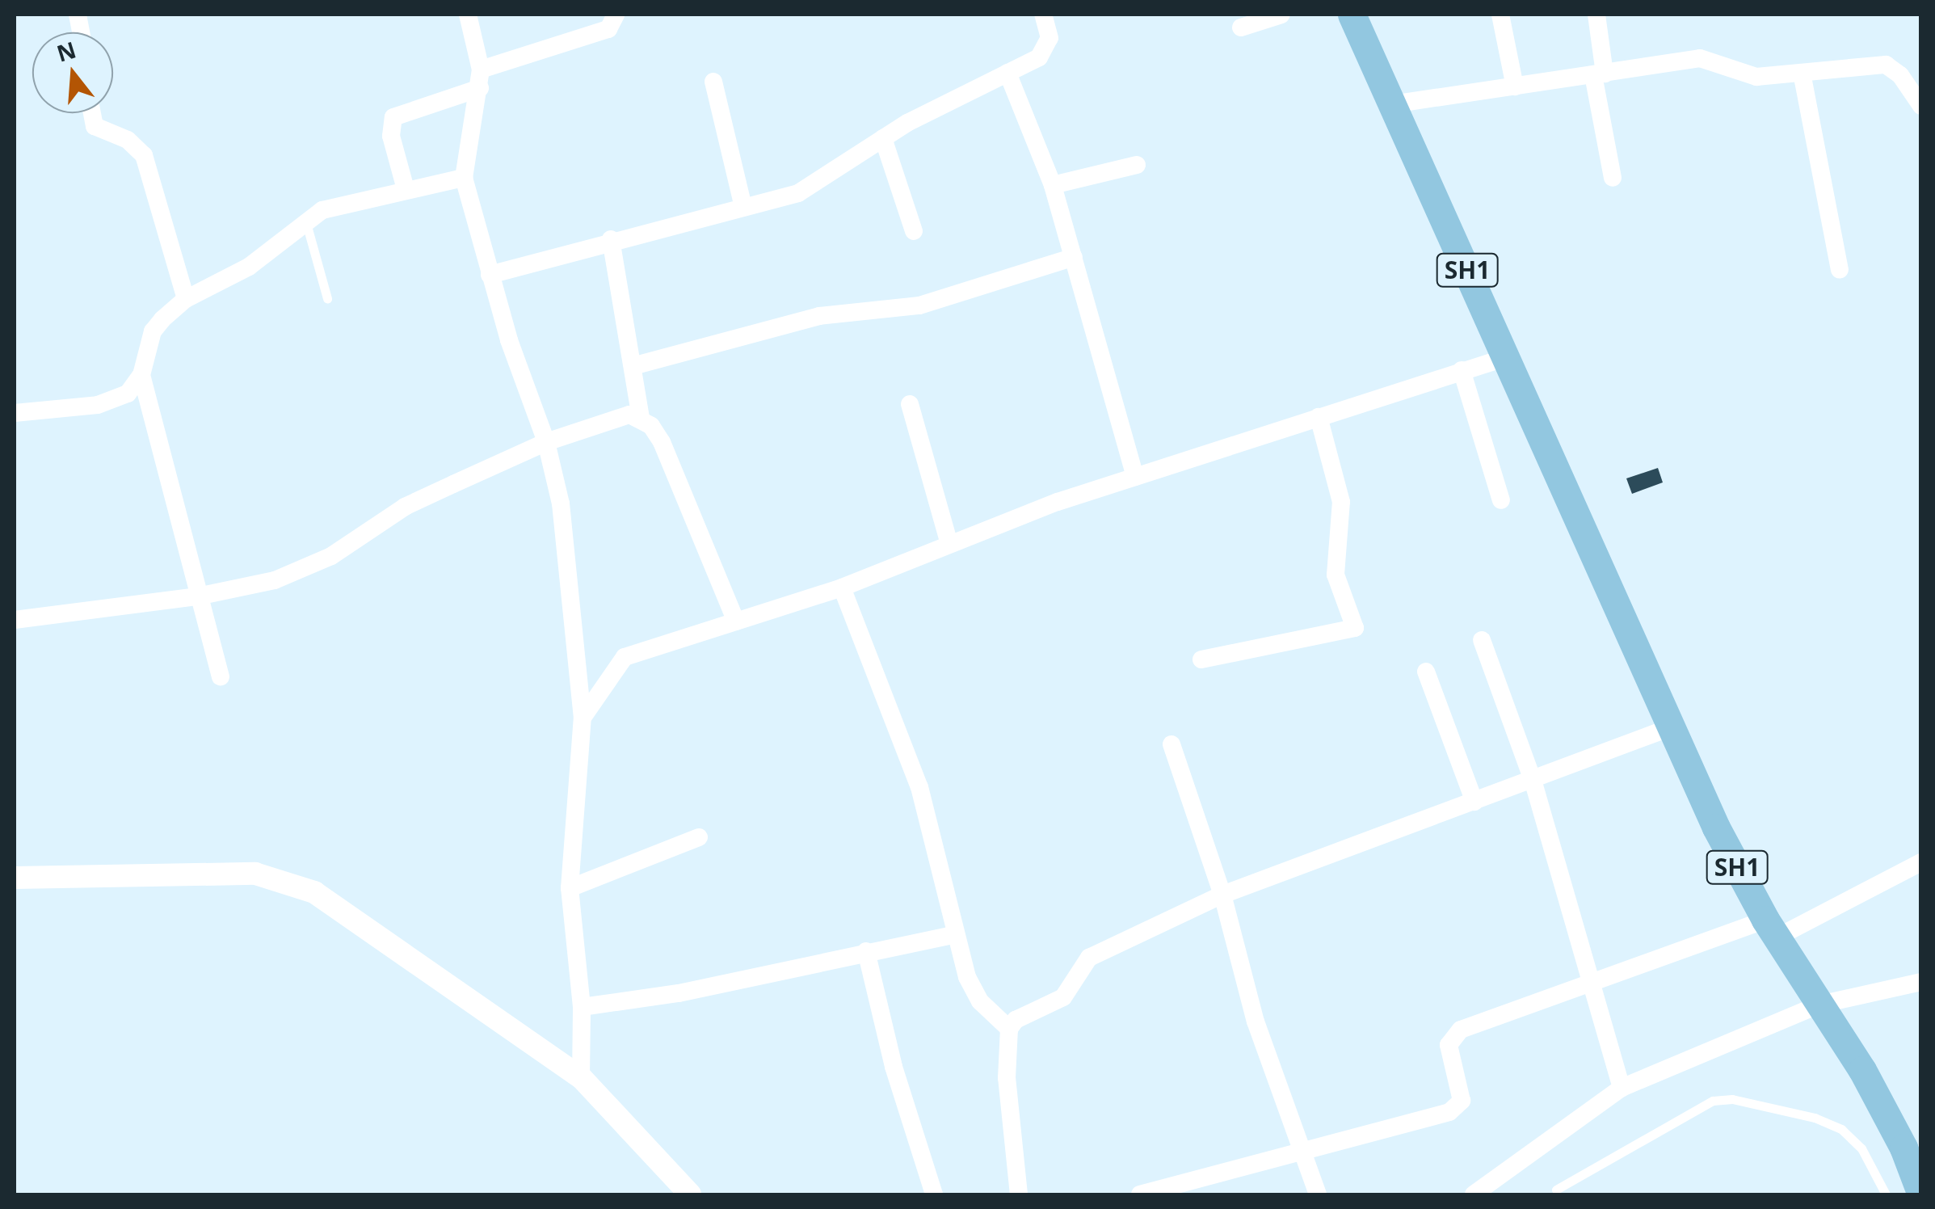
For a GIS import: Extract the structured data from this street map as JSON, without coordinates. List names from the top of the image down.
{
  "streets": {
    "main road": ["SH1"]
  },
  "north": "top"
}
